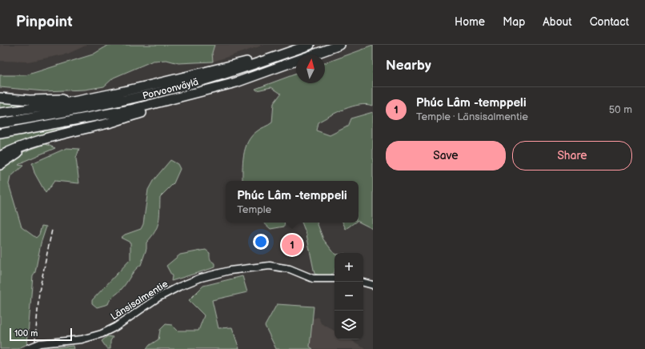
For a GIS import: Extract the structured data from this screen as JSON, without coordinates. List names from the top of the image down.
{
  "streets": {
    "highway": ["Porvoonväylä"],
    "street": ["Länsisalmentie"]
  },
  "scale_bar": "100 m",
  "north": "top",
  "page": {
    "header": "Pinpoint",
    "nav": [
      "Home",
      "Map",
      "About",
      "Contact"
    ],
    "heading": "Nearby",
    "list": [
      {
        "mark": "1",
        "name": "Phúc Lâm -temppeli",
        "note": "Temple · Länsisalmentie",
        "value": "50 m"
      }
    ],
    "buttons": ["Save", "Share"],
    "popup": ["Phúc Lâm -temppeli", "Temple"],
    "pins": "1",
    "map_buttons": ["+", "−"],
    "scale": "100 m"
  }
}
